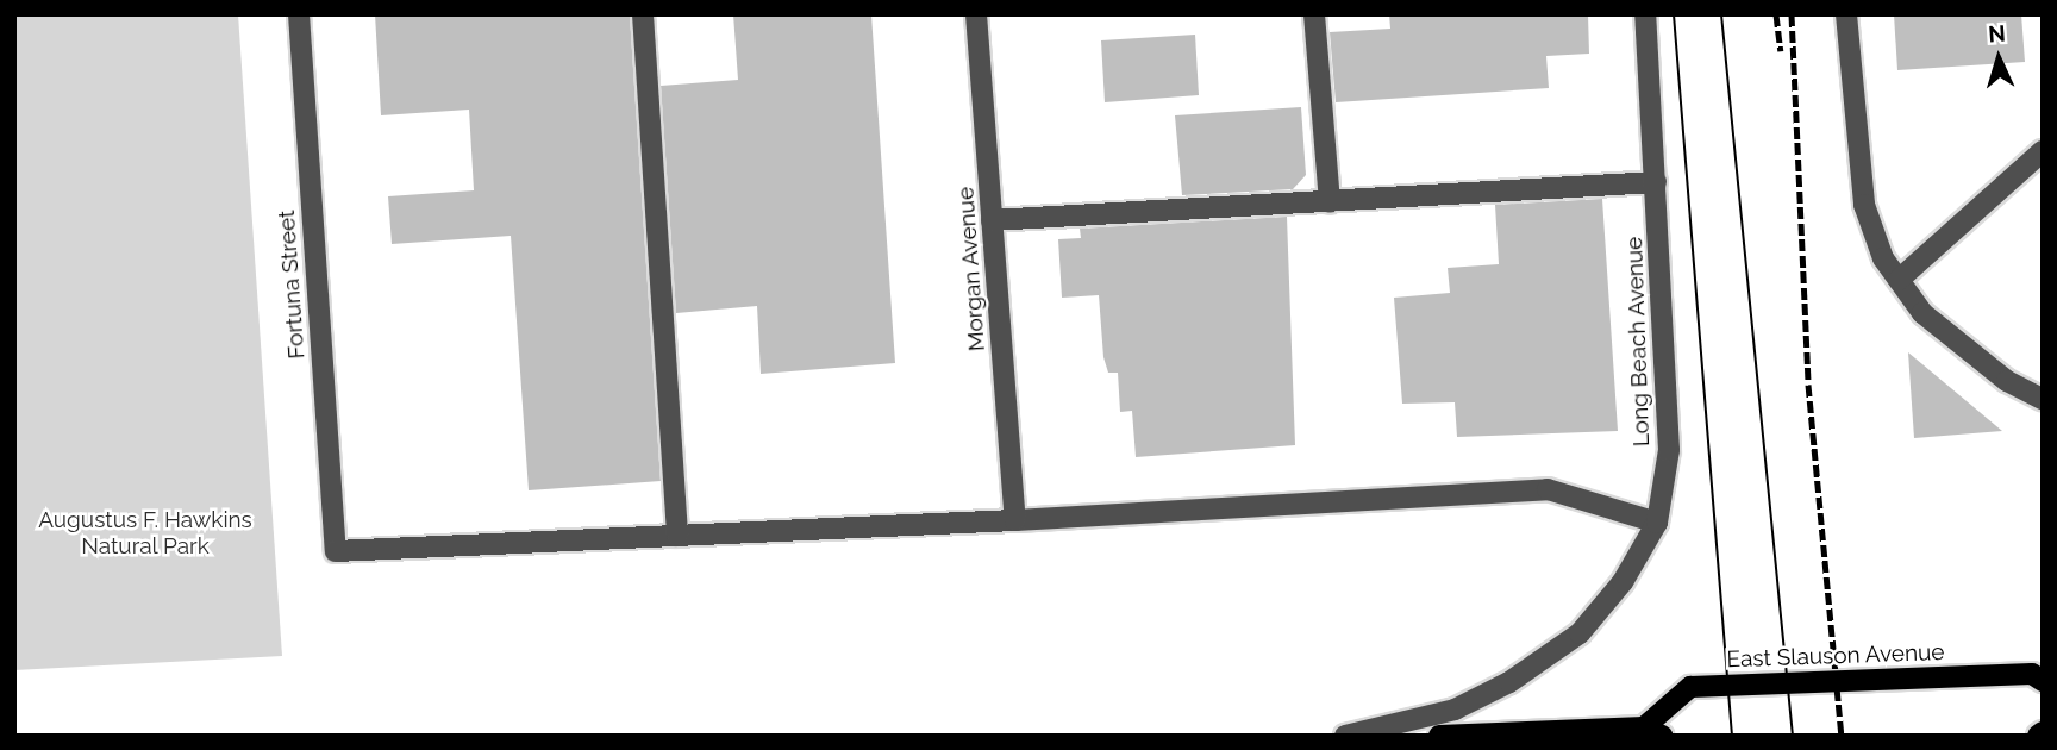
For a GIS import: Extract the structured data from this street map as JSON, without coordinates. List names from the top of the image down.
{
  "streets": {
    "main road": ["East Slauson Avenue"],
    "street": ["Morgan Avenue", "Fortuna Street", "Long Beach Avenue"]
  },
  "parks": ["Augustus F. Hawkins Natural Park"],
  "north": "top"
}
